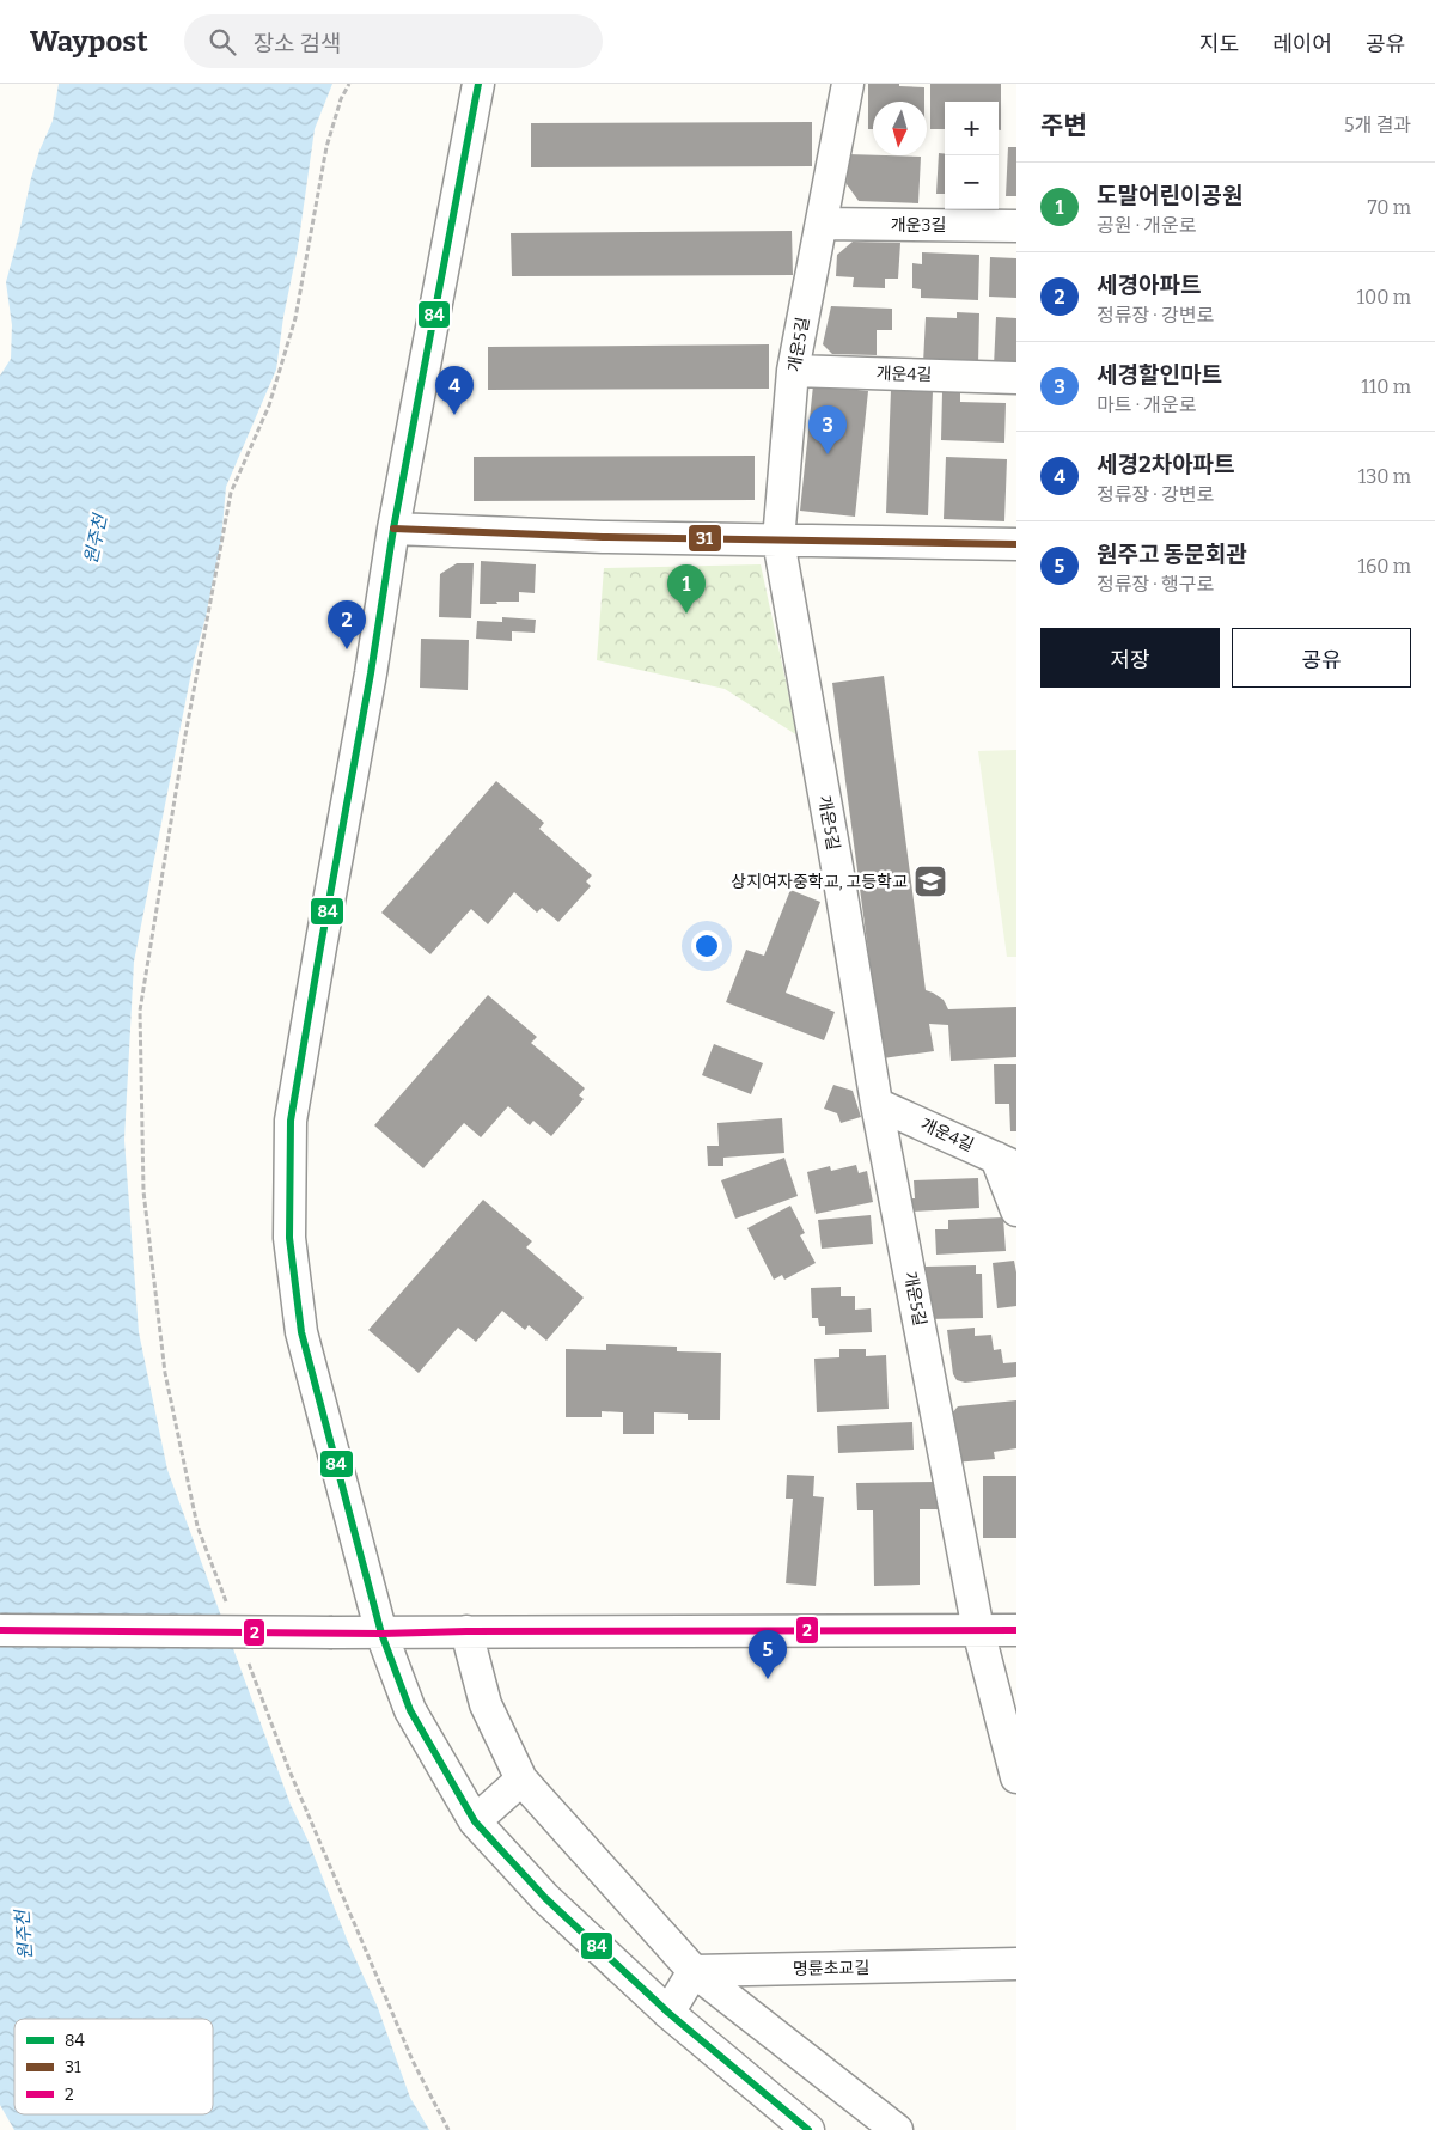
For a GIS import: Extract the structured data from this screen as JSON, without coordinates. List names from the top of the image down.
{
  "streets": {
    "street": [
      "개운3길",
      "개운5길",
      "개운4길",
      "명륜초교길"
    ]
  },
  "crossings": [
    ["개운3길", "개운5길"],
    ["개운5길", "개운4길"]
  ],
  "water": ["원주천"],
  "places": {
    "school or university": ["상지여자중학교, 고등학교"]
  },
  "lines": ["transit line 84", "transit line 31", "transit line 2"],
  "legend": ["84", "31", "2"],
  "north": "bottom",
  "page": {
    "header": "Waypost",
    "search": "장소 검색",
    "nav": ["지도", "레이어", "공유"],
    "heading": ["주변", "5개 결과"],
    "map_buttons": ["+", "−"],
    "list": [
      {
        "mark": "1",
        "name": "도말어린이공원",
        "note": "공원 · 개운로",
        "value": "70 m"
      },
      {
        "mark": "2",
        "name": "세경아파트",
        "note": "정류장 · 강변로",
        "value": "100 m"
      },
      {
        "mark": "3",
        "name": "세경할인마트",
        "note": "마트 · 개운로",
        "value": "110 m"
      },
      {
        "mark": "4",
        "name": "세경2차아파트",
        "note": "정류장 · 강변로",
        "value": "130 m"
      },
      {
        "mark": "5",
        "name": "원주고 동문회관",
        "note": "정류장 · 행구로",
        "value": "160 m"
      }
    ],
    "pins": [
      "4",
      "3",
      "1",
      "2",
      "5"
    ],
    "buttons": ["저장", "공유"]
  }
}
